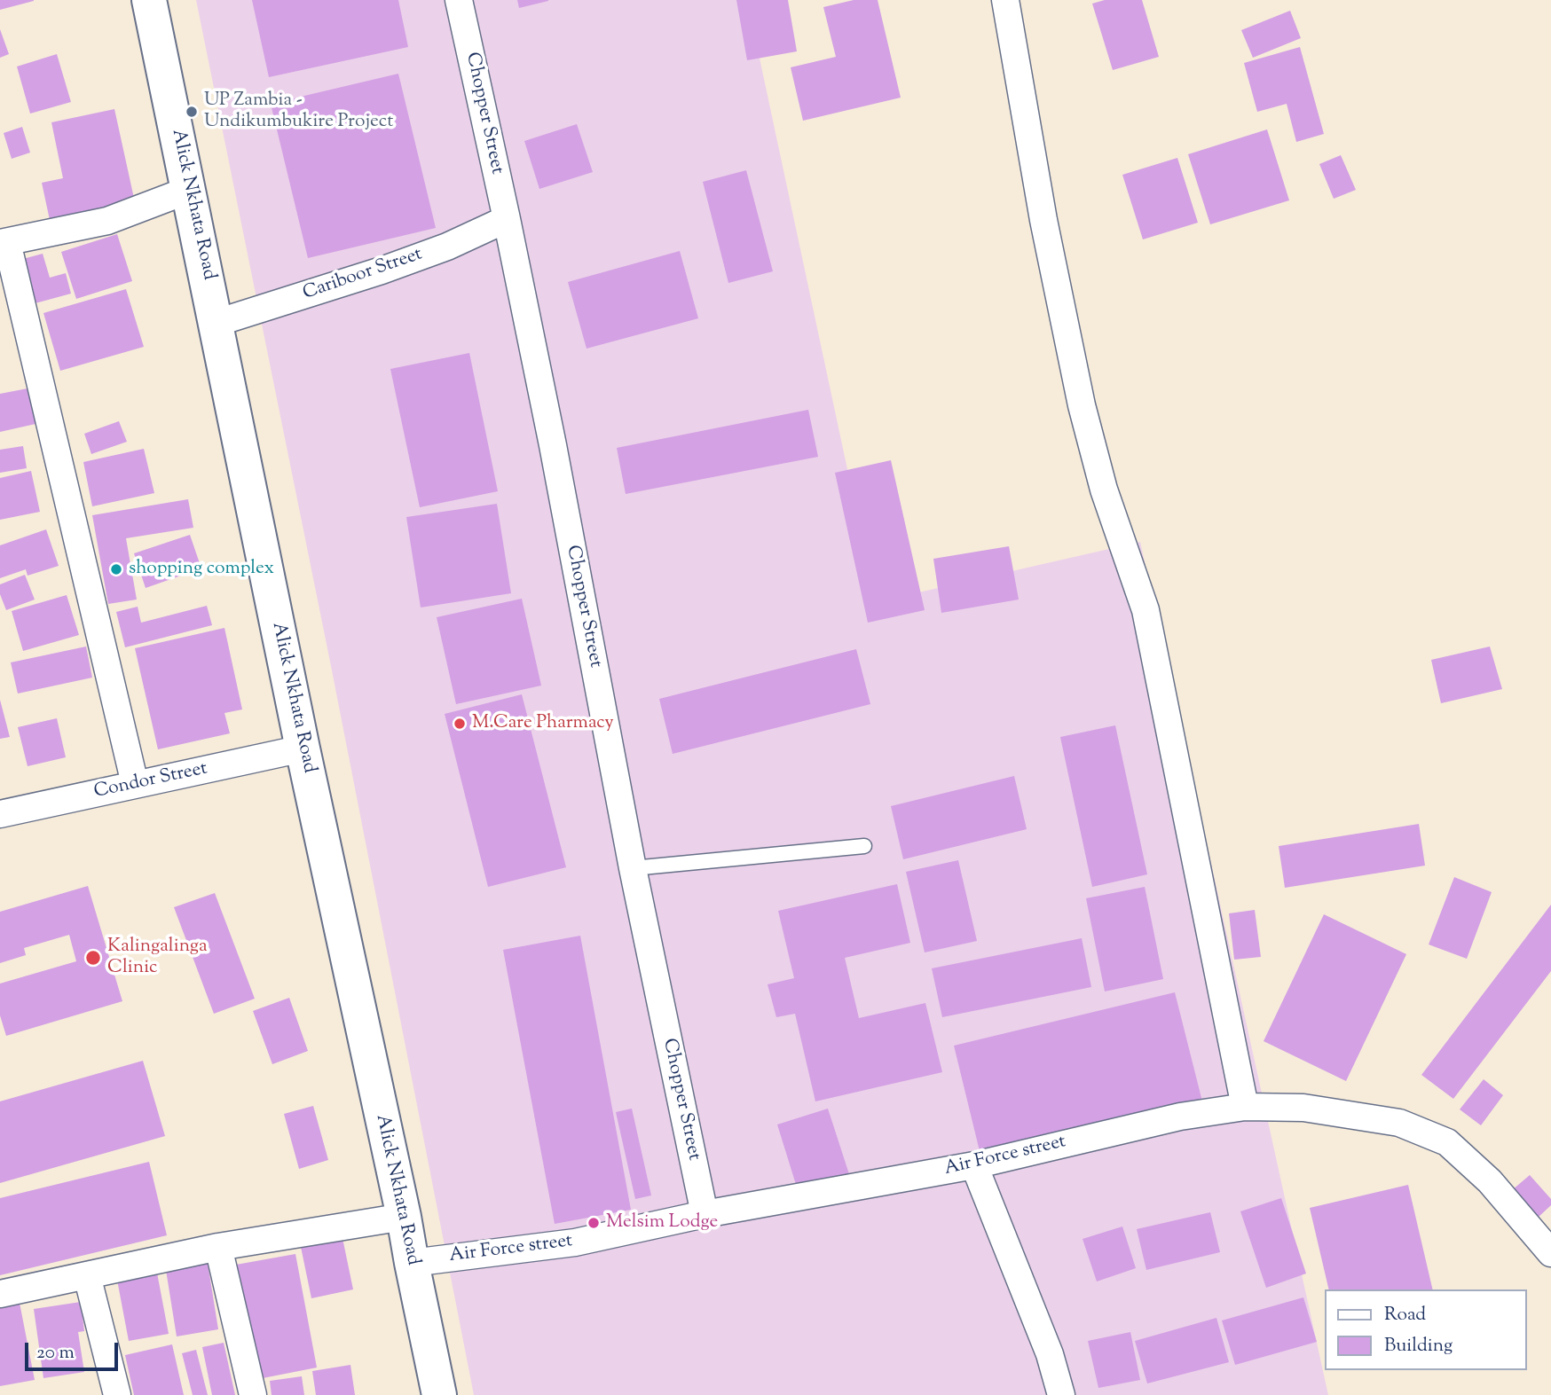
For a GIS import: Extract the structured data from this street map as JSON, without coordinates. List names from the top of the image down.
{
  "streets": {
    "main road": ["Alick Nkhata Road"],
    "street": [
      "Chopper Street",
      "Cariboor Street",
      "Condor Street",
      "Air Force street"
    ]
  },
  "crossings": [
    ["Chopper Street", "Cariboor Street"],
    ["Chopper Street", "Air Force street"],
    ["Alick Nkhata Road", "Cariboor Street"],
    ["Alick Nkhata Road", "Condor Street"],
    ["Alick Nkhata Road", "Air Force street"]
  ],
  "places": [
    "UP Zambia - Undikumbukire Project",
    "shopping complex",
    "M.Care Pharmacy",
    "Kalingalinga Clinic",
    "Melsim Lodge"
  ],
  "legend": ["Road", "Building"],
  "scale_bar": "20 m"
}
